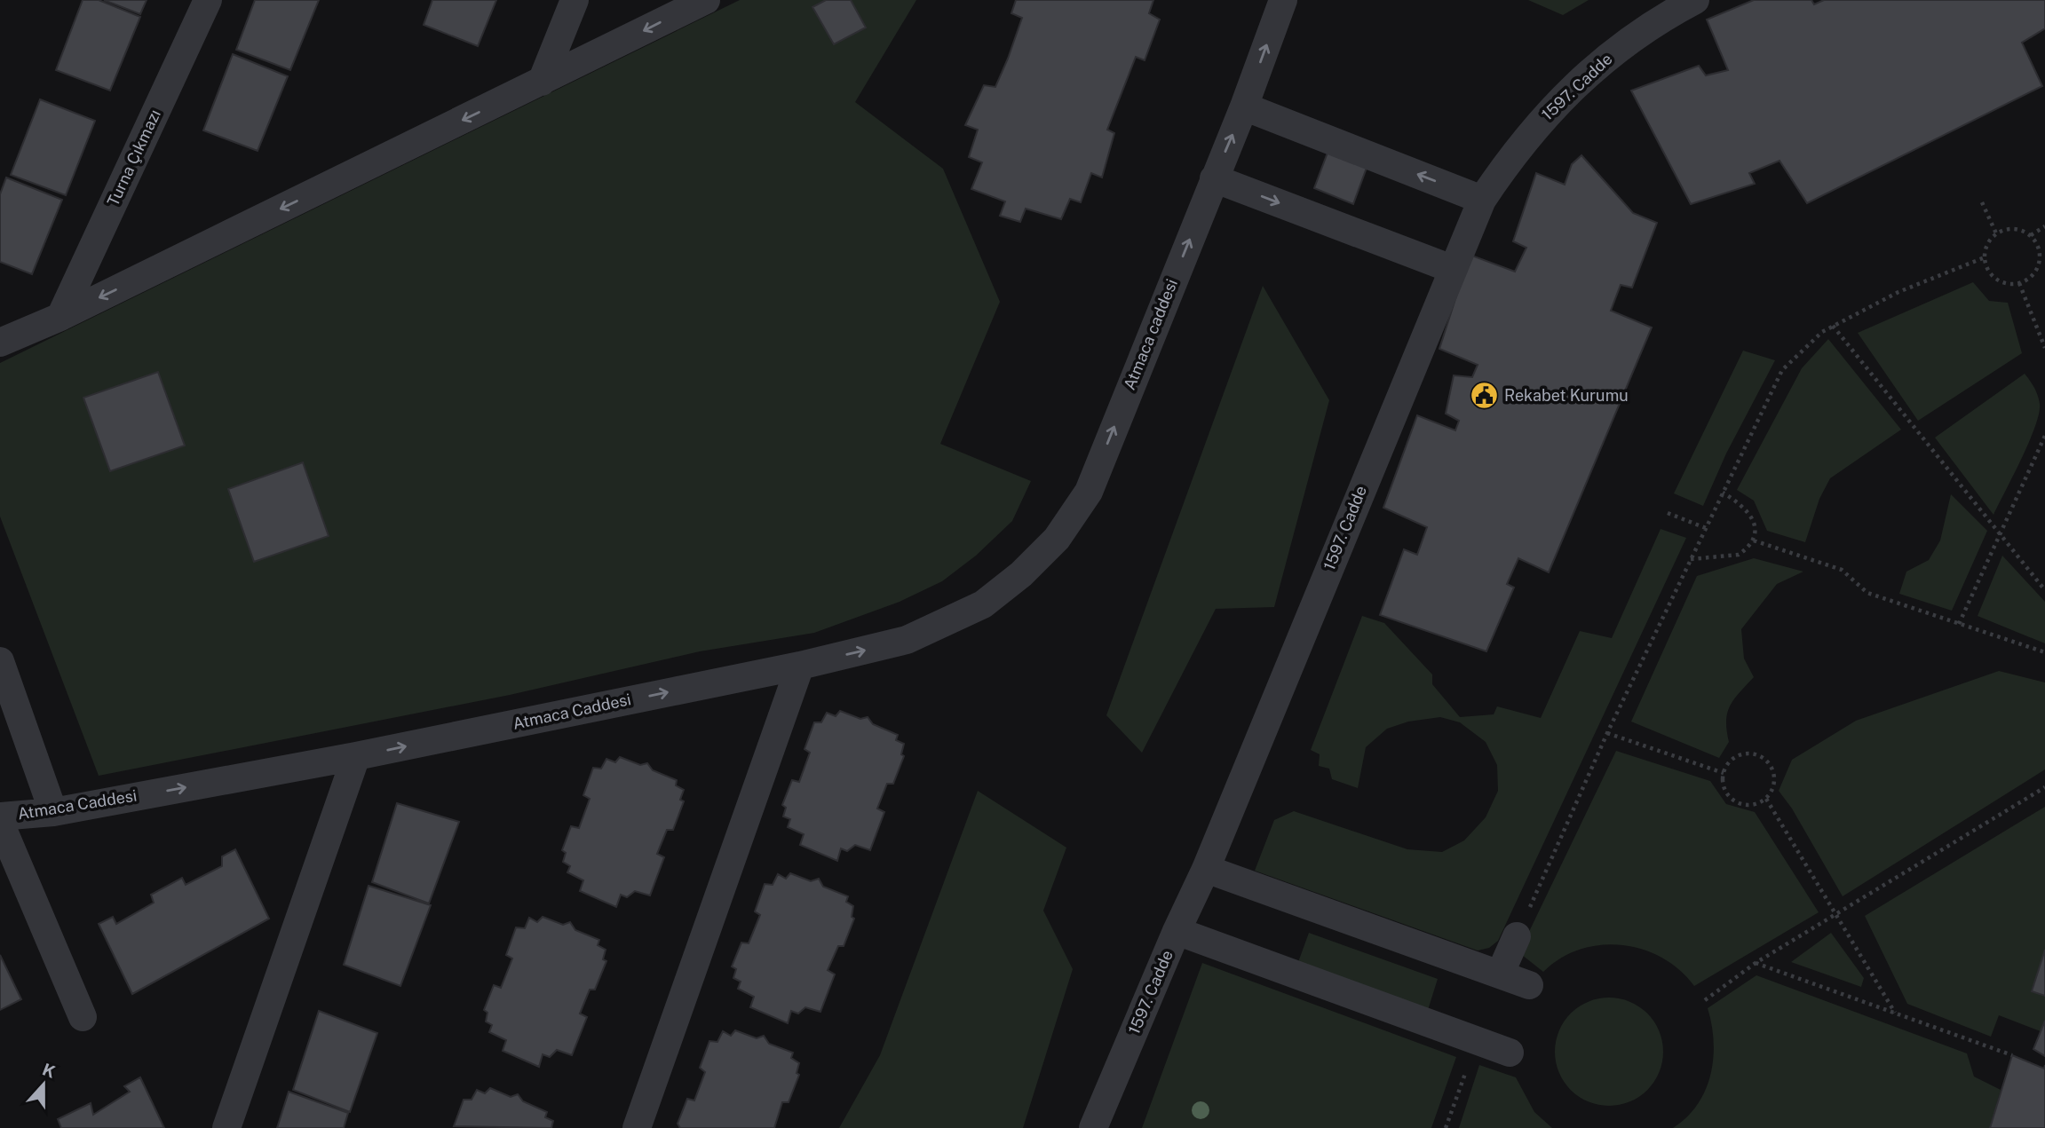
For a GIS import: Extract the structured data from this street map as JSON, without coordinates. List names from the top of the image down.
{
  "streets": {
    "street": [
      "1597. Cadde",
      "Turna Çıkmazı",
      "Atmaca caddesi",
      "Atmaca Caddesi"
    ]
  },
  "crossings": [
    ["Atmaca caddesi", "Atmaca Caddesi"]
  ],
  "one_way": ["Atmaca caddesi", "Atmaca Caddesi"],
  "places": {
    "public building": ["Rekabet Kurumu"]
  },
  "north": "top"
}
